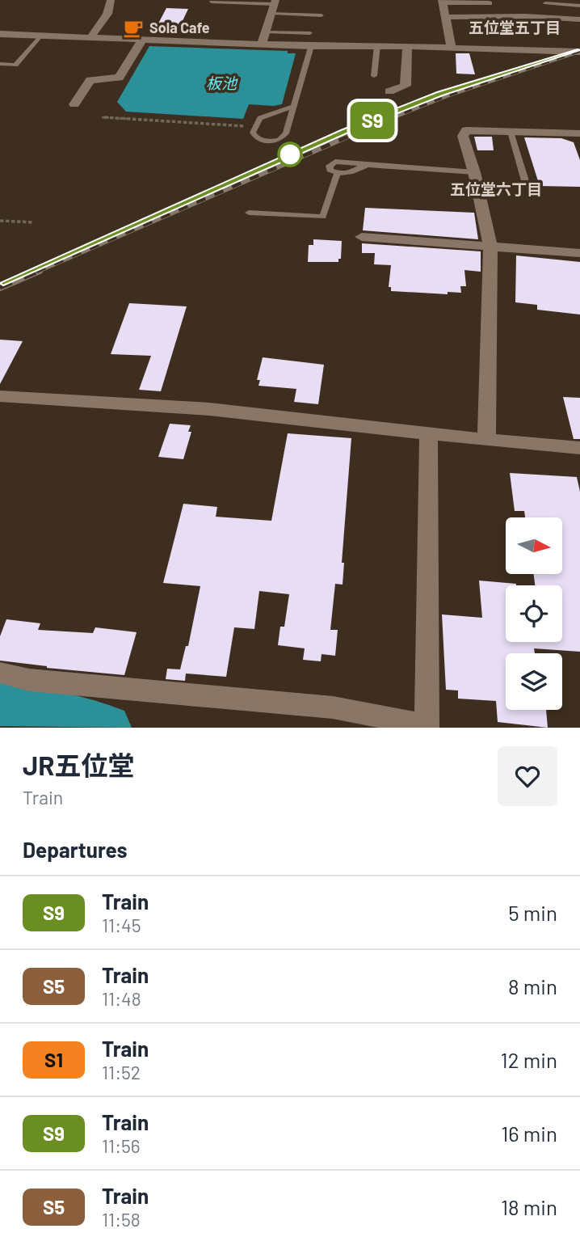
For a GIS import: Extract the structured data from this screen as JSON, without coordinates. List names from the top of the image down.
{
  "districts": ["五位堂五丁目", "五位堂六丁目"],
  "water": ["板池"],
  "places": {
    "cafe": ["Sola Cafe"]
  },
  "north": "right",
  "page": {
    "on_map": "S9",
    "heading": [
      ["JR五位堂", "Train"],
      "Departures"
    ],
    "list": [
      {
        "mark": "S9",
        "name": "Train",
        "note": "11:45",
        "value": "5 min"
      },
      {
        "mark": "S5",
        "name": "Train",
        "note": "11:48",
        "value": "8 min"
      },
      {
        "mark": "S1",
        "name": "Train",
        "note": "11:52",
        "value": "12 min"
      },
      {
        "mark": "S9",
        "name": "Train",
        "note": "11:56",
        "value": "16 min"
      },
      {
        "mark": "S5",
        "name": "Train",
        "note": "11:58",
        "value": "18 min"
      }
    ]
  }
}
